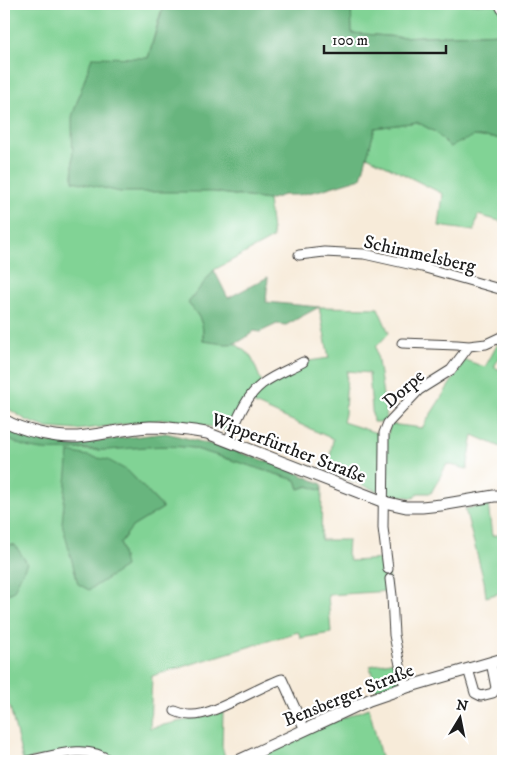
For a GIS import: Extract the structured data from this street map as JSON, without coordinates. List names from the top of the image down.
{
  "streets": {
    "main road": ["Wipperfürther Straße", "Bensberger Straße"],
    "street": ["Schimmelsberg", "Dorpe"]
  },
  "crossings": [
    ["Dorpe", "Wipperfürther Straße"]
  ],
  "scale_bar": "100 m",
  "north": "top"
}
